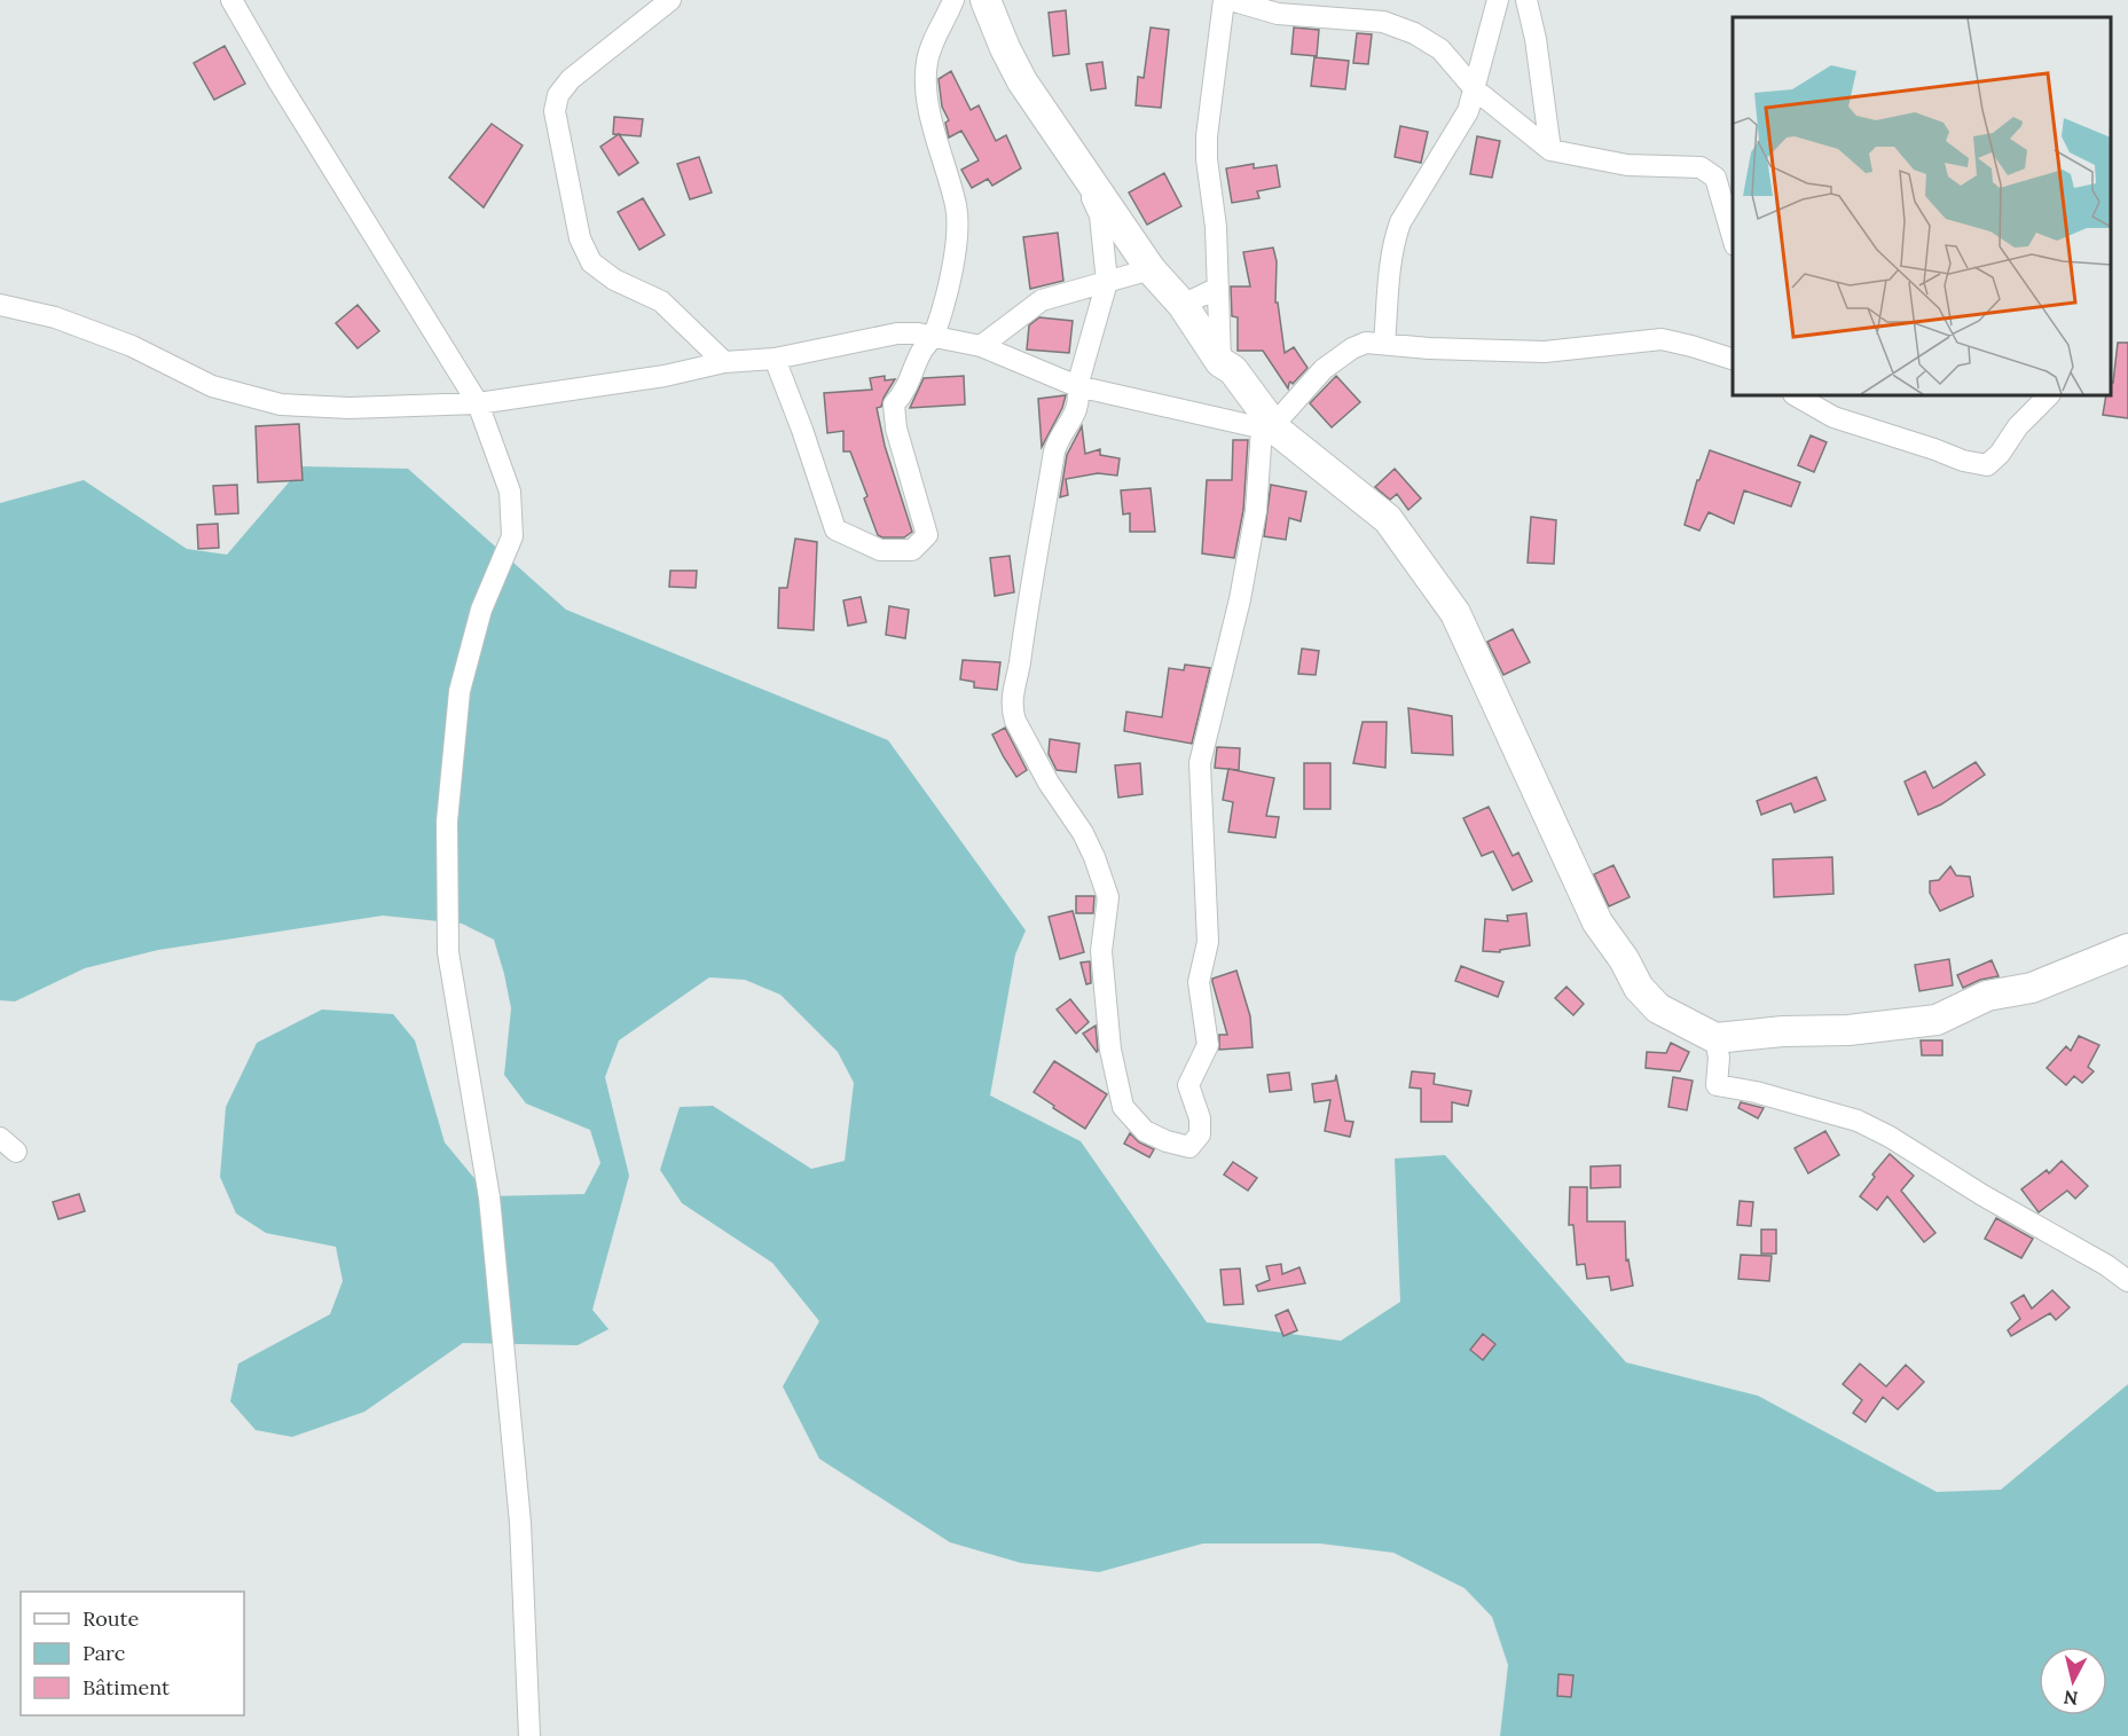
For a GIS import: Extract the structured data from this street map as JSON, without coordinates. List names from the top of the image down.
{
  "legend": ["Route", "Parc", "Bâtiment"],
  "north": "bottom"
}
